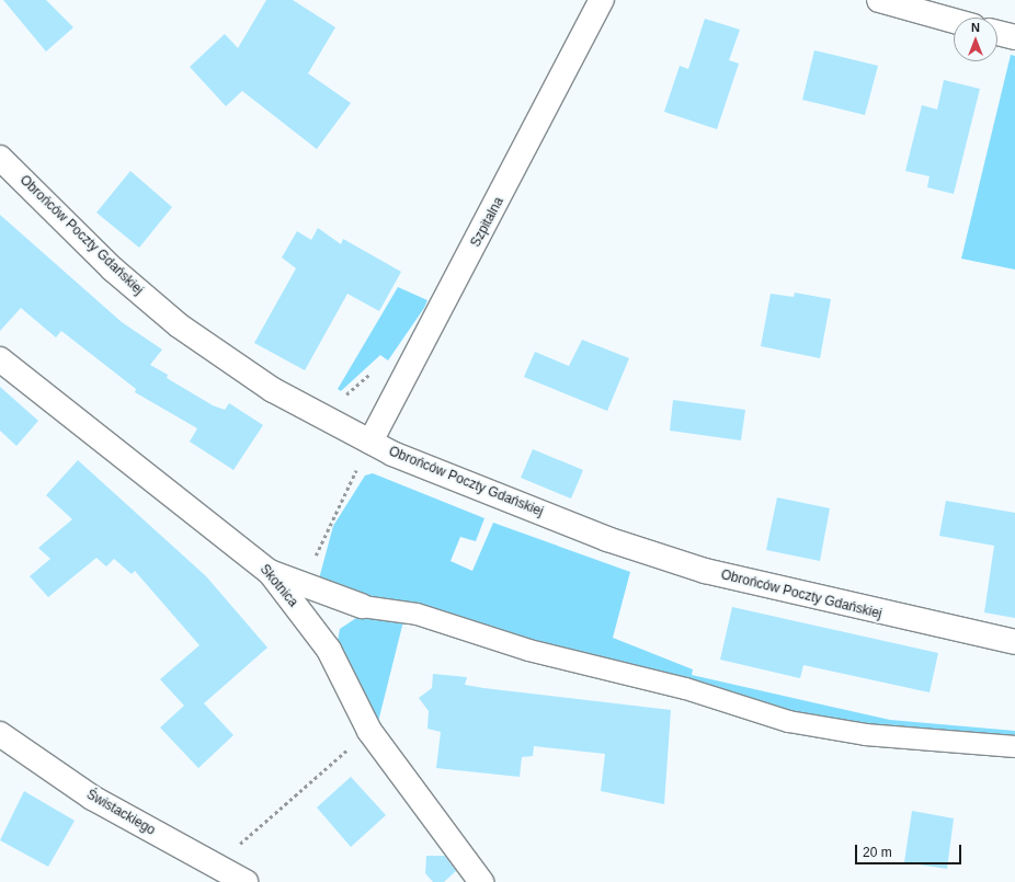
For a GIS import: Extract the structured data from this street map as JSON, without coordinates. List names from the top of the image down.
{
  "streets": {
    "street": [
      "Szpitalna",
      "Obrońców Poczty Gdańskiej",
      "Skotnica",
      "Świstackiego"
    ]
  },
  "crossings": [
    ["Szpitalna", "Obrońców Poczty Gdańskiej"]
  ],
  "scale_bar": "20 m",
  "north": "top"
}
